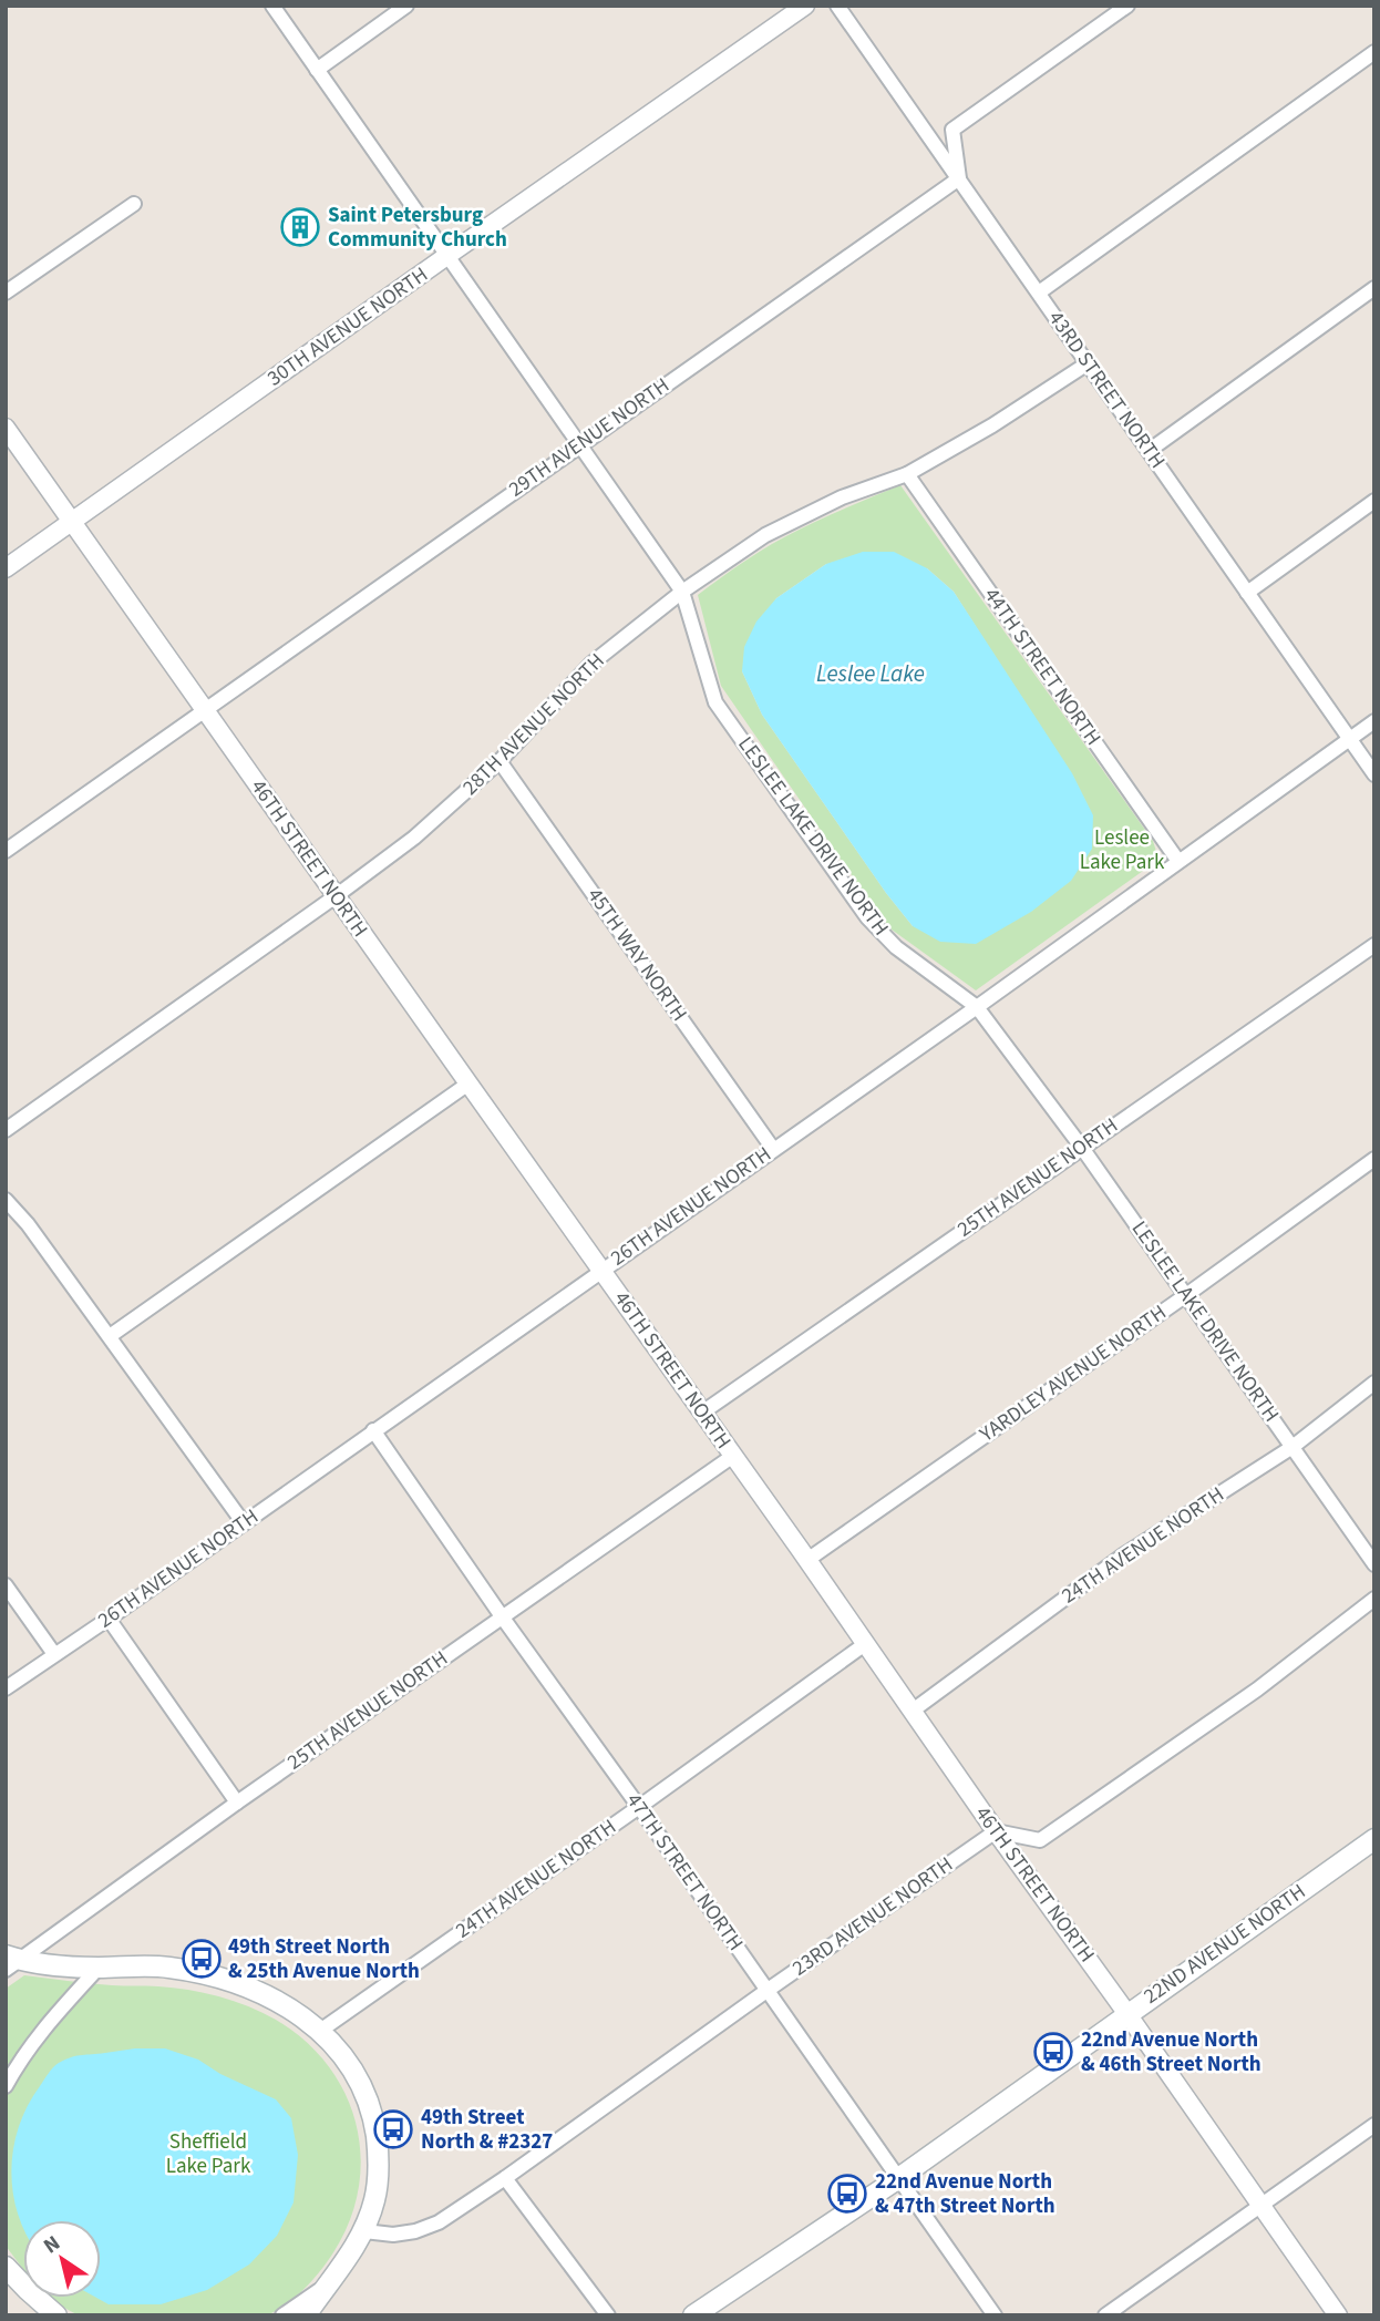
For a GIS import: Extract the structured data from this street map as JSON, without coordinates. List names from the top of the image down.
{
  "streets": {
    "main road": ["22ND AVENUE NORTH"],
    "street": [
      "30TH AVENUE NORTH",
      "43RD STREET NORTH",
      "29TH AVENUE NORTH",
      "44TH STREET NORTH",
      "28TH AVENUE NORTH",
      "LESLEE LAKE DRIVE NORTH",
      "46TH STREET NORTH",
      "45TH WAY NORTH",
      "25TH AVENUE NORTH",
      "26TH AVENUE NORTH",
      "YARDLEY AVENUE NORTH",
      "24TH AVENUE NORTH",
      "47TH STREET NORTH",
      "23RD AVENUE NORTH"
    ]
  },
  "crossings": [
    ["30TH AVENUE NORTH", "LESLEE LAKE DRIVE NORTH"],
    ["30TH AVENUE NORTH", "46TH STREET NORTH"],
    ["43RD STREET NORTH", "29TH AVENUE NORTH"],
    ["43RD STREET NORTH", "28TH AVENUE NORTH"],
    ["43RD STREET NORTH", "26TH AVENUE NORTH"],
    ["29TH AVENUE NORTH", "LESLEE LAKE DRIVE NORTH"],
    ["29TH AVENUE NORTH", "46TH STREET NORTH"],
    ["44TH STREET NORTH", "28TH AVENUE NORTH"],
    ["44TH STREET NORTH", "26TH AVENUE NORTH"],
    ["28TH AVENUE NORTH", "LESLEE LAKE DRIVE NORTH"],
    ["28TH AVENUE NORTH", "46TH STREET NORTH"],
    ["28TH AVENUE NORTH", "45TH WAY NORTH"],
    ["LESLEE LAKE DRIVE NORTH", "25TH AVENUE NORTH"],
    ["LESLEE LAKE DRIVE NORTH", "26TH AVENUE NORTH"],
    ["LESLEE LAKE DRIVE NORTH", "YARDLEY AVENUE NORTH"],
    ["LESLEE LAKE DRIVE NORTH", "24TH AVENUE NORTH"],
    ["46TH STREET NORTH", "25TH AVENUE NORTH"],
    ["46TH STREET NORTH", "26TH AVENUE NORTH"],
    ["46TH STREET NORTH", "YARDLEY AVENUE NORTH"],
    ["46TH STREET NORTH", "24TH AVENUE NORTH"],
    ["46TH STREET NORTH", "23RD AVENUE NORTH"],
    ["46TH STREET NORTH", "22ND AVENUE NORTH"],
    ["45TH WAY NORTH", "26TH AVENUE NORTH"],
    ["25TH AVENUE NORTH", "47TH STREET NORTH"],
    ["26TH AVENUE NORTH", "47TH STREET NORTH"],
    ["24TH AVENUE NORTH", "47TH STREET NORTH"],
    ["47TH STREET NORTH", "23RD AVENUE NORTH"],
    ["47TH STREET NORTH", "22ND AVENUE NORTH"]
  ],
  "water": ["Leslee Lake"],
  "parks": ["Leslee Lake Park", "Sheffield Lake Park"],
  "places": {
    "building": ["Saint Petersburg Community Church"],
    "bus stop": [
      "49th Street North & 25th Avenue North",
      "22nd Avenue North & 46th Street North",
      "49th Street North & #2327",
      "22nd Avenue North & 47th Street North"
    ]
  },
  "north": "top left"
}
